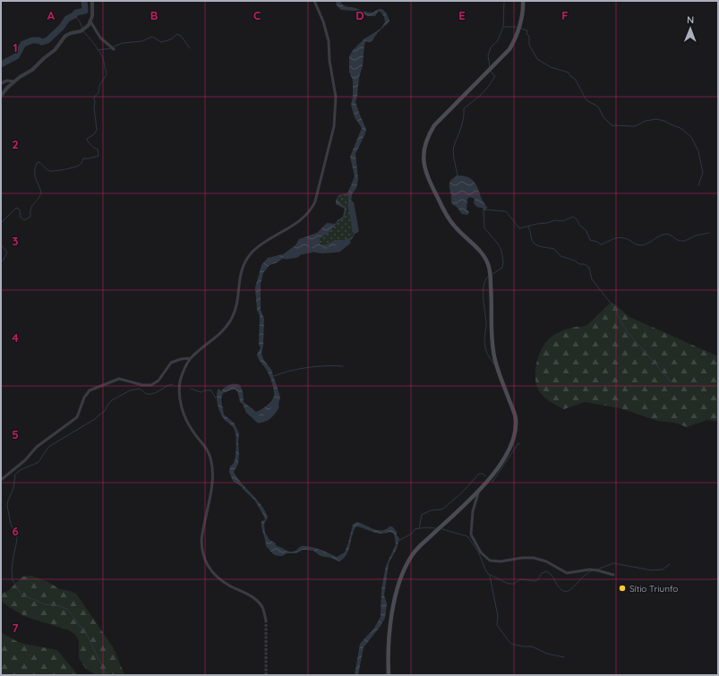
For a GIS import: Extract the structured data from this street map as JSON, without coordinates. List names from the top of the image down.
{
  "places": ["Sítio Triunfo"],
  "north": "top",
  "grid": {
    "columns": [
      "A",
      "B",
      "C",
      "D",
      "E",
      "F"
    ],
    "rows": [
      "1",
      "2",
      "3",
      "4",
      "5",
      "6",
      "7"
    ]
  }
}
